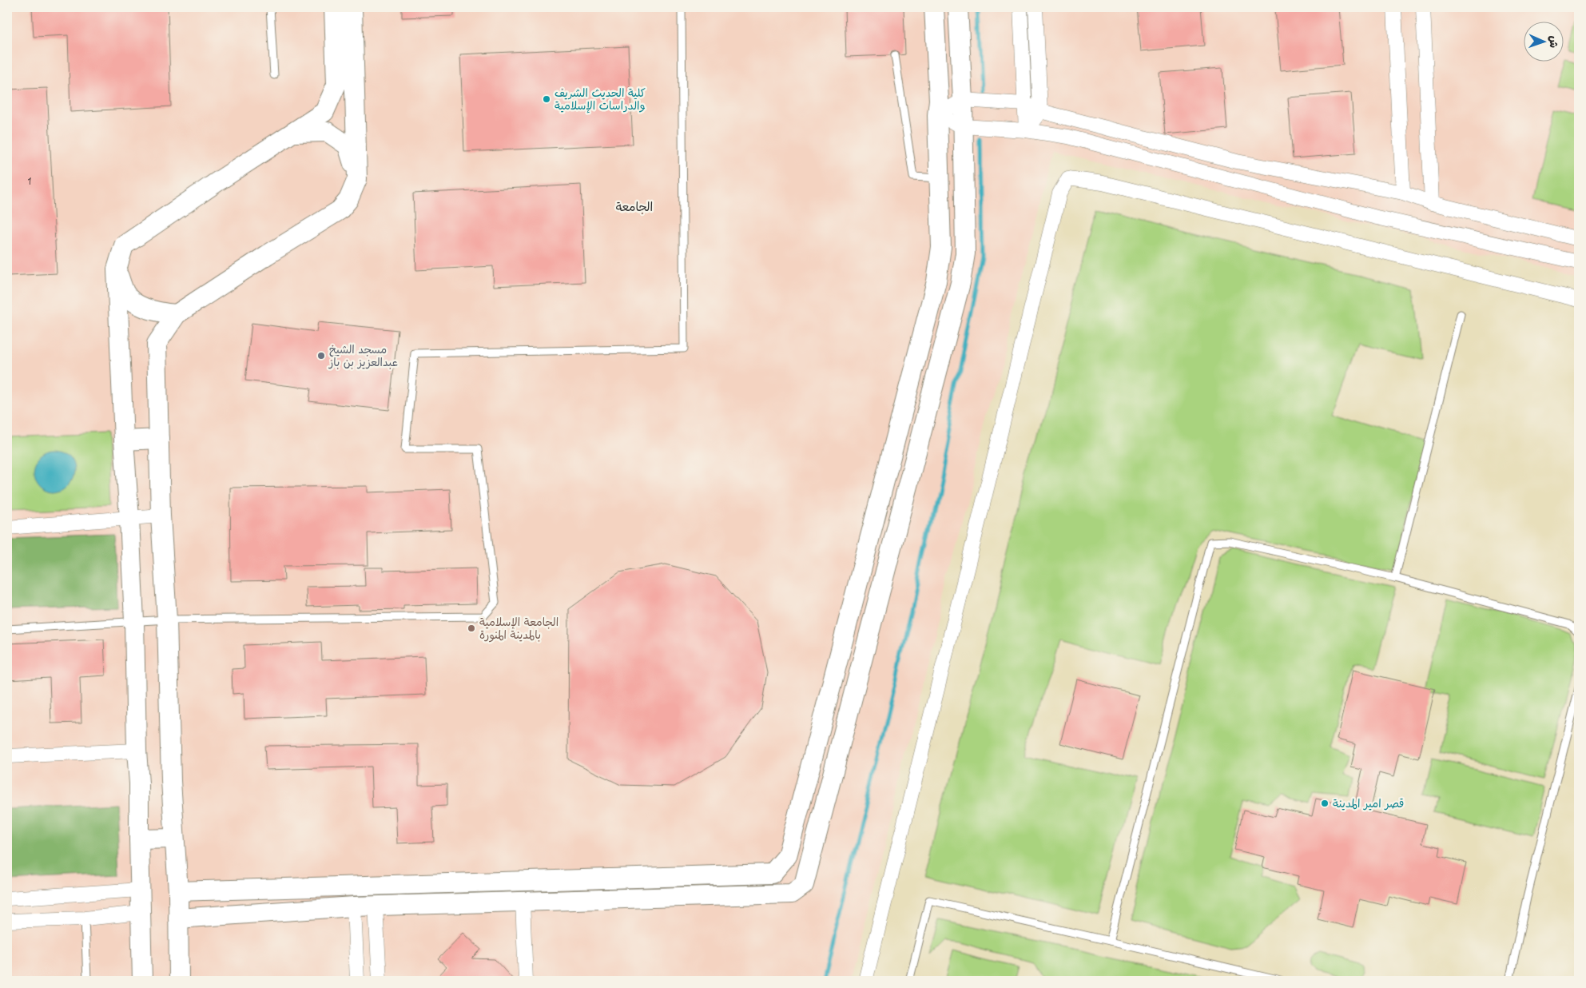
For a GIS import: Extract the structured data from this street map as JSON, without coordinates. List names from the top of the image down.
{
  "districts": ["الجامعة"],
  "places": [
    "كلية الحديث الشريف والدراسات الإسلامية",
    "مسجد الشيخ عبدالعزيز بن باز",
    "الجامعة الإسلامية بالمدينة المنورة",
    "قصر امير المدينة"
  ],
  "house_numbers": ["1"],
  "north": "right"
}
